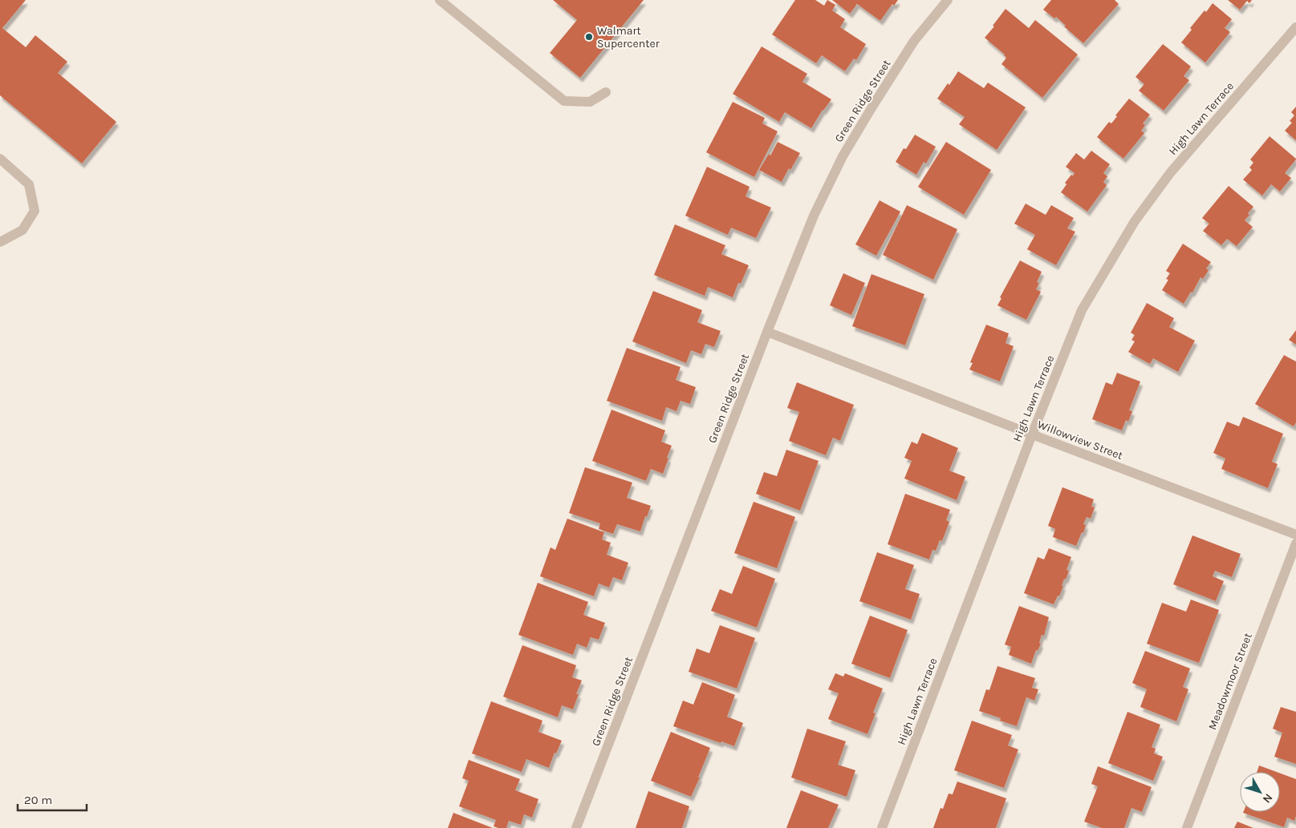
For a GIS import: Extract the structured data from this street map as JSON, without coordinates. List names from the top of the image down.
{
  "streets": {
    "street": [
      "Green Ridge Street",
      "High Lawn Terrace",
      "Willowview Street",
      "Meadowmoor Street"
    ]
  },
  "crossings": [
    ["Green Ridge Street", "Willowview Street"],
    ["High Lawn Terrace", "Willowview Street"]
  ],
  "places": ["Walmart Supercenter"],
  "scale_bar": "20 m",
  "north": "bottom right"
}
